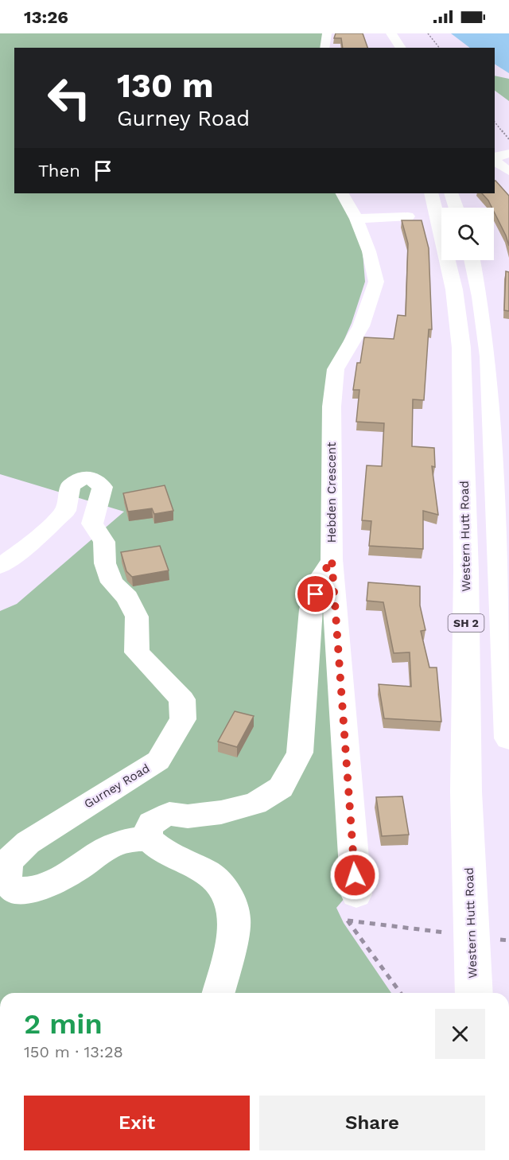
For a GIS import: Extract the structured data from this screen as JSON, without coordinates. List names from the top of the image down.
{
  "streets": {
    "highway": ["Western Hutt Road", "SH 2"],
    "street": ["Hebden Crescent", "Gurney Road"]
  },
  "page": {
    "status": "13:26",
    "turn": ["130 m", "Gurney Road"],
    "then": "Then",
    "heading": ["2 min", "150 m · 13:28"],
    "buttons": ["Exit", "Share"]
  }
}
